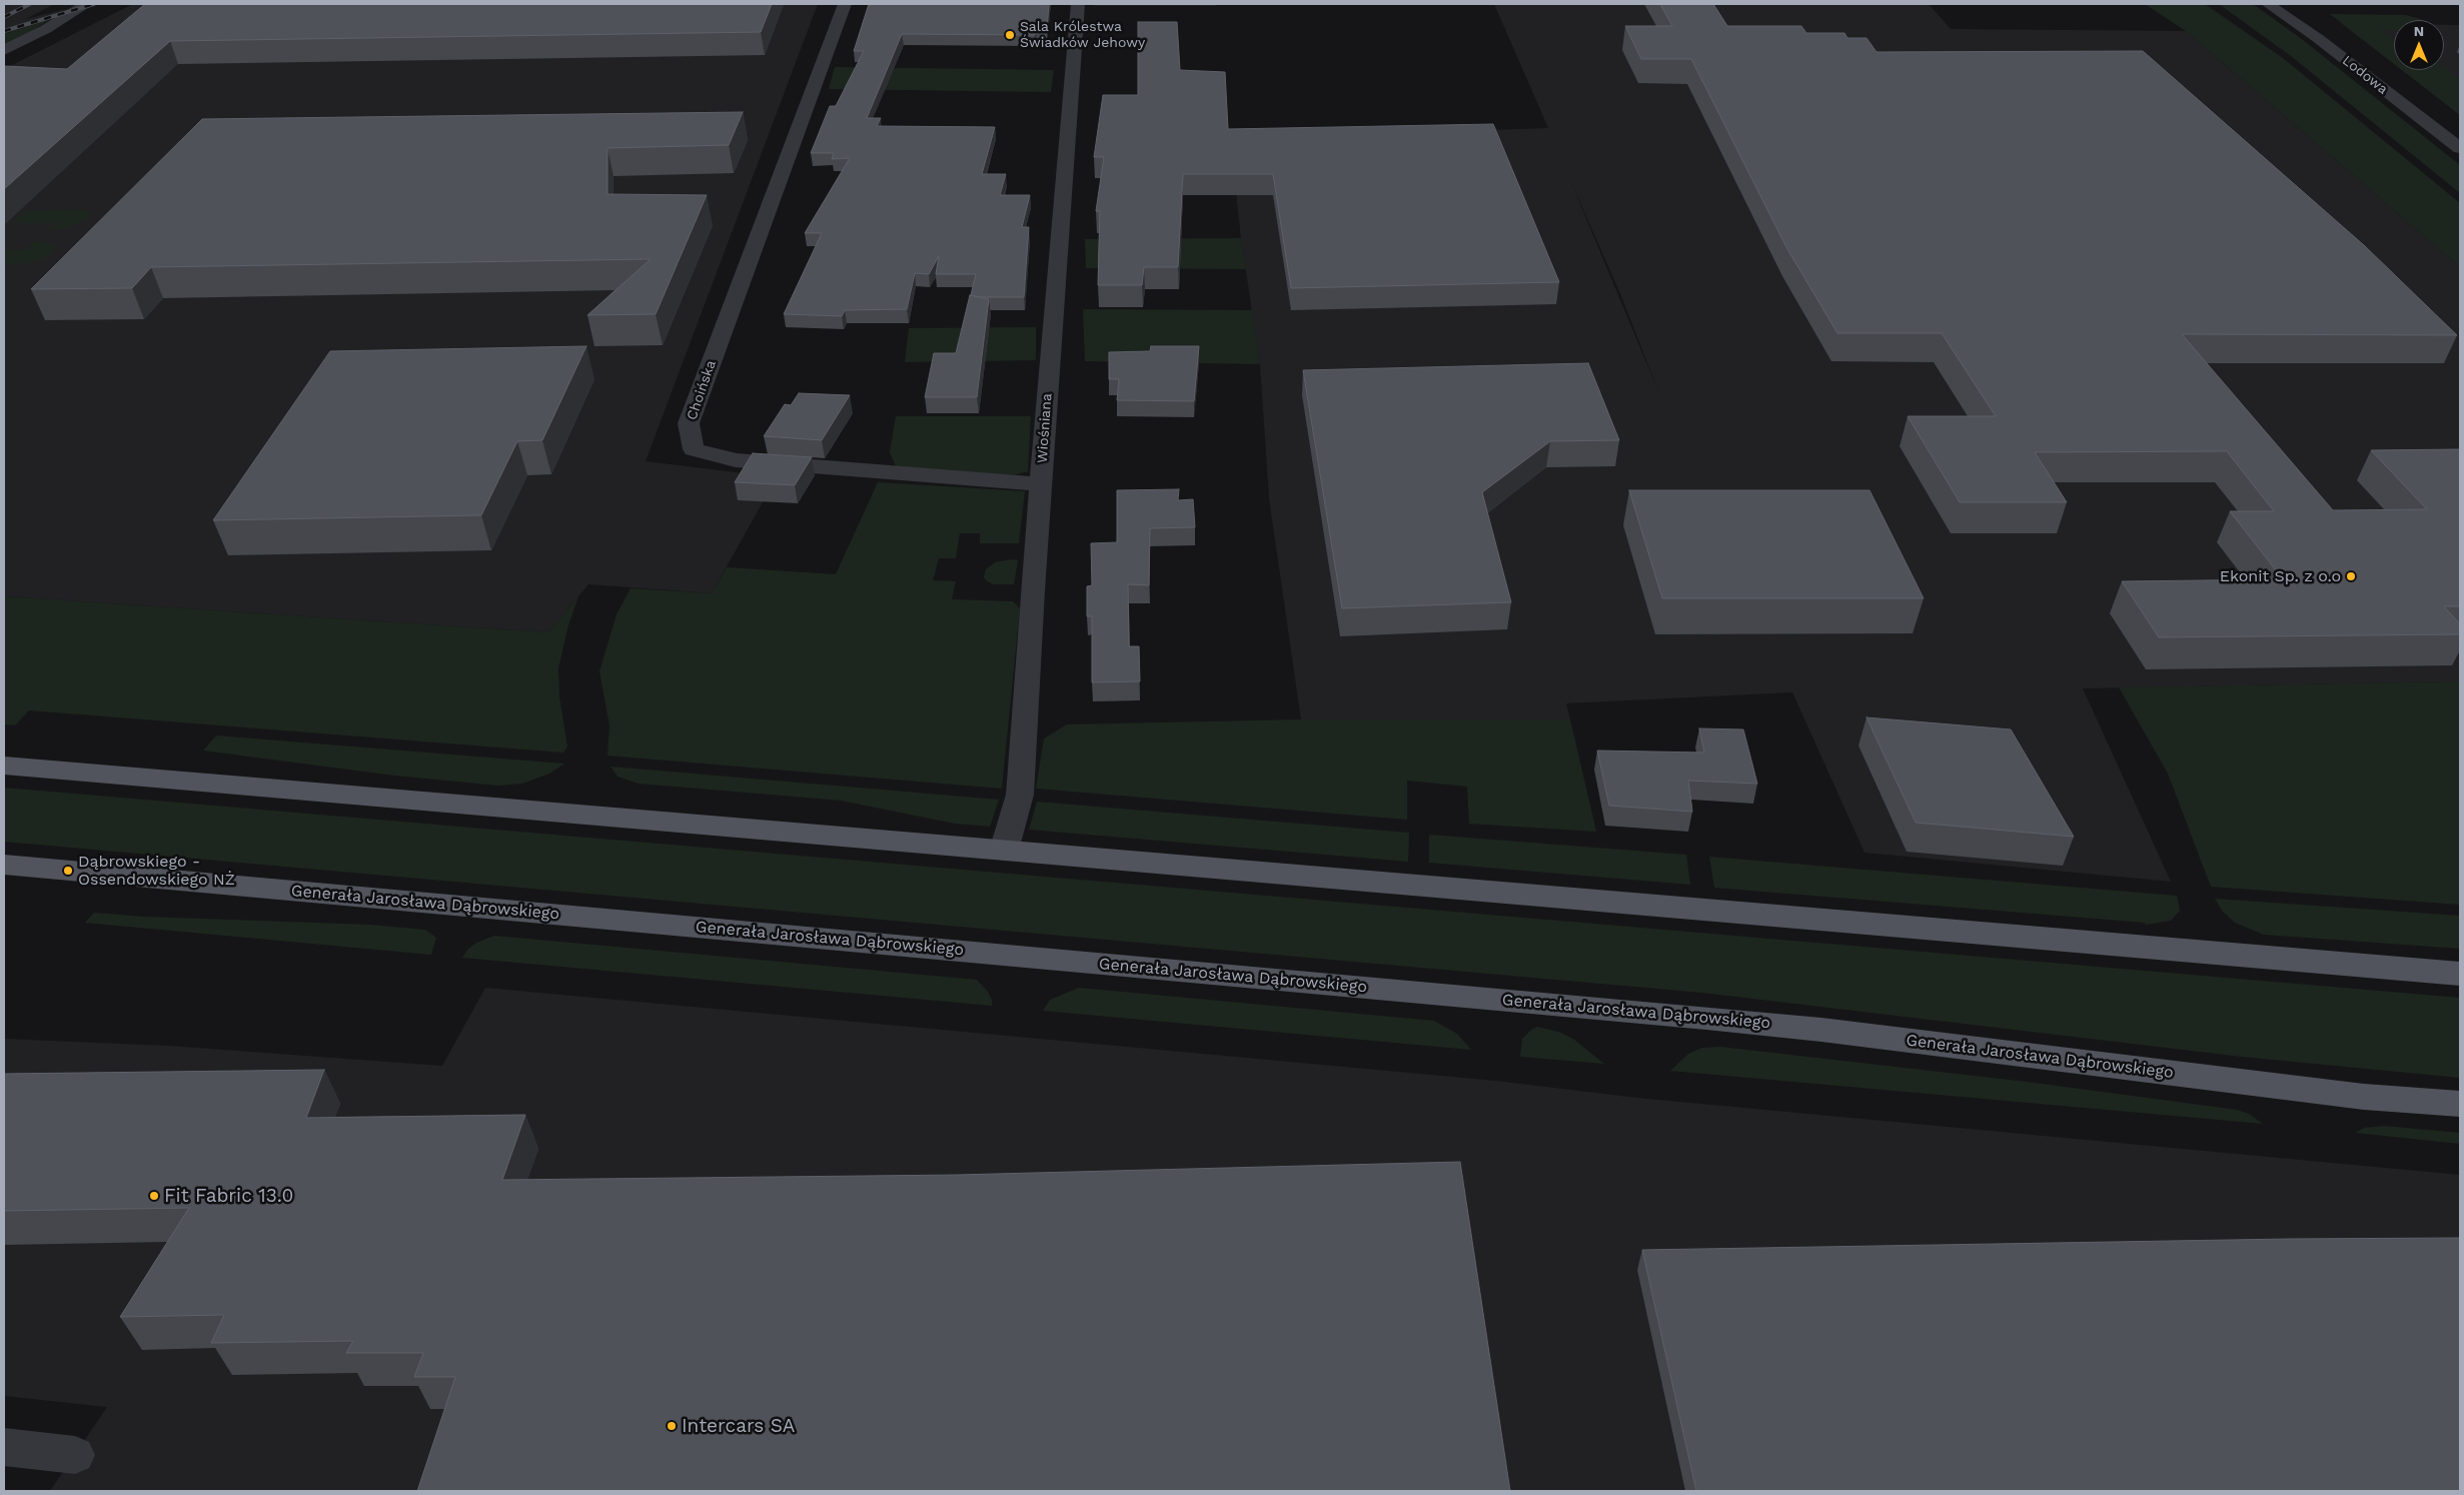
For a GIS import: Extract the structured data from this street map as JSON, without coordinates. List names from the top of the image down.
{
  "streets": {
    "main road": ["Generała Jarosława Dąbrowskiego"],
    "street": ["Lodowa", "Choińska", "Wiośniana"]
  },
  "crossings": [
    ["Choińska", "Wiośniana"]
  ],
  "places": [
    "Sala Królestwa Świadków Jehowy",
    "Ekonit Sp. z o.o",
    "Dąbrowskiego - Ossendowskiego NŻ",
    "Fit Fabric 13.0",
    "Intercars SA"
  ],
  "north": "top"
}
